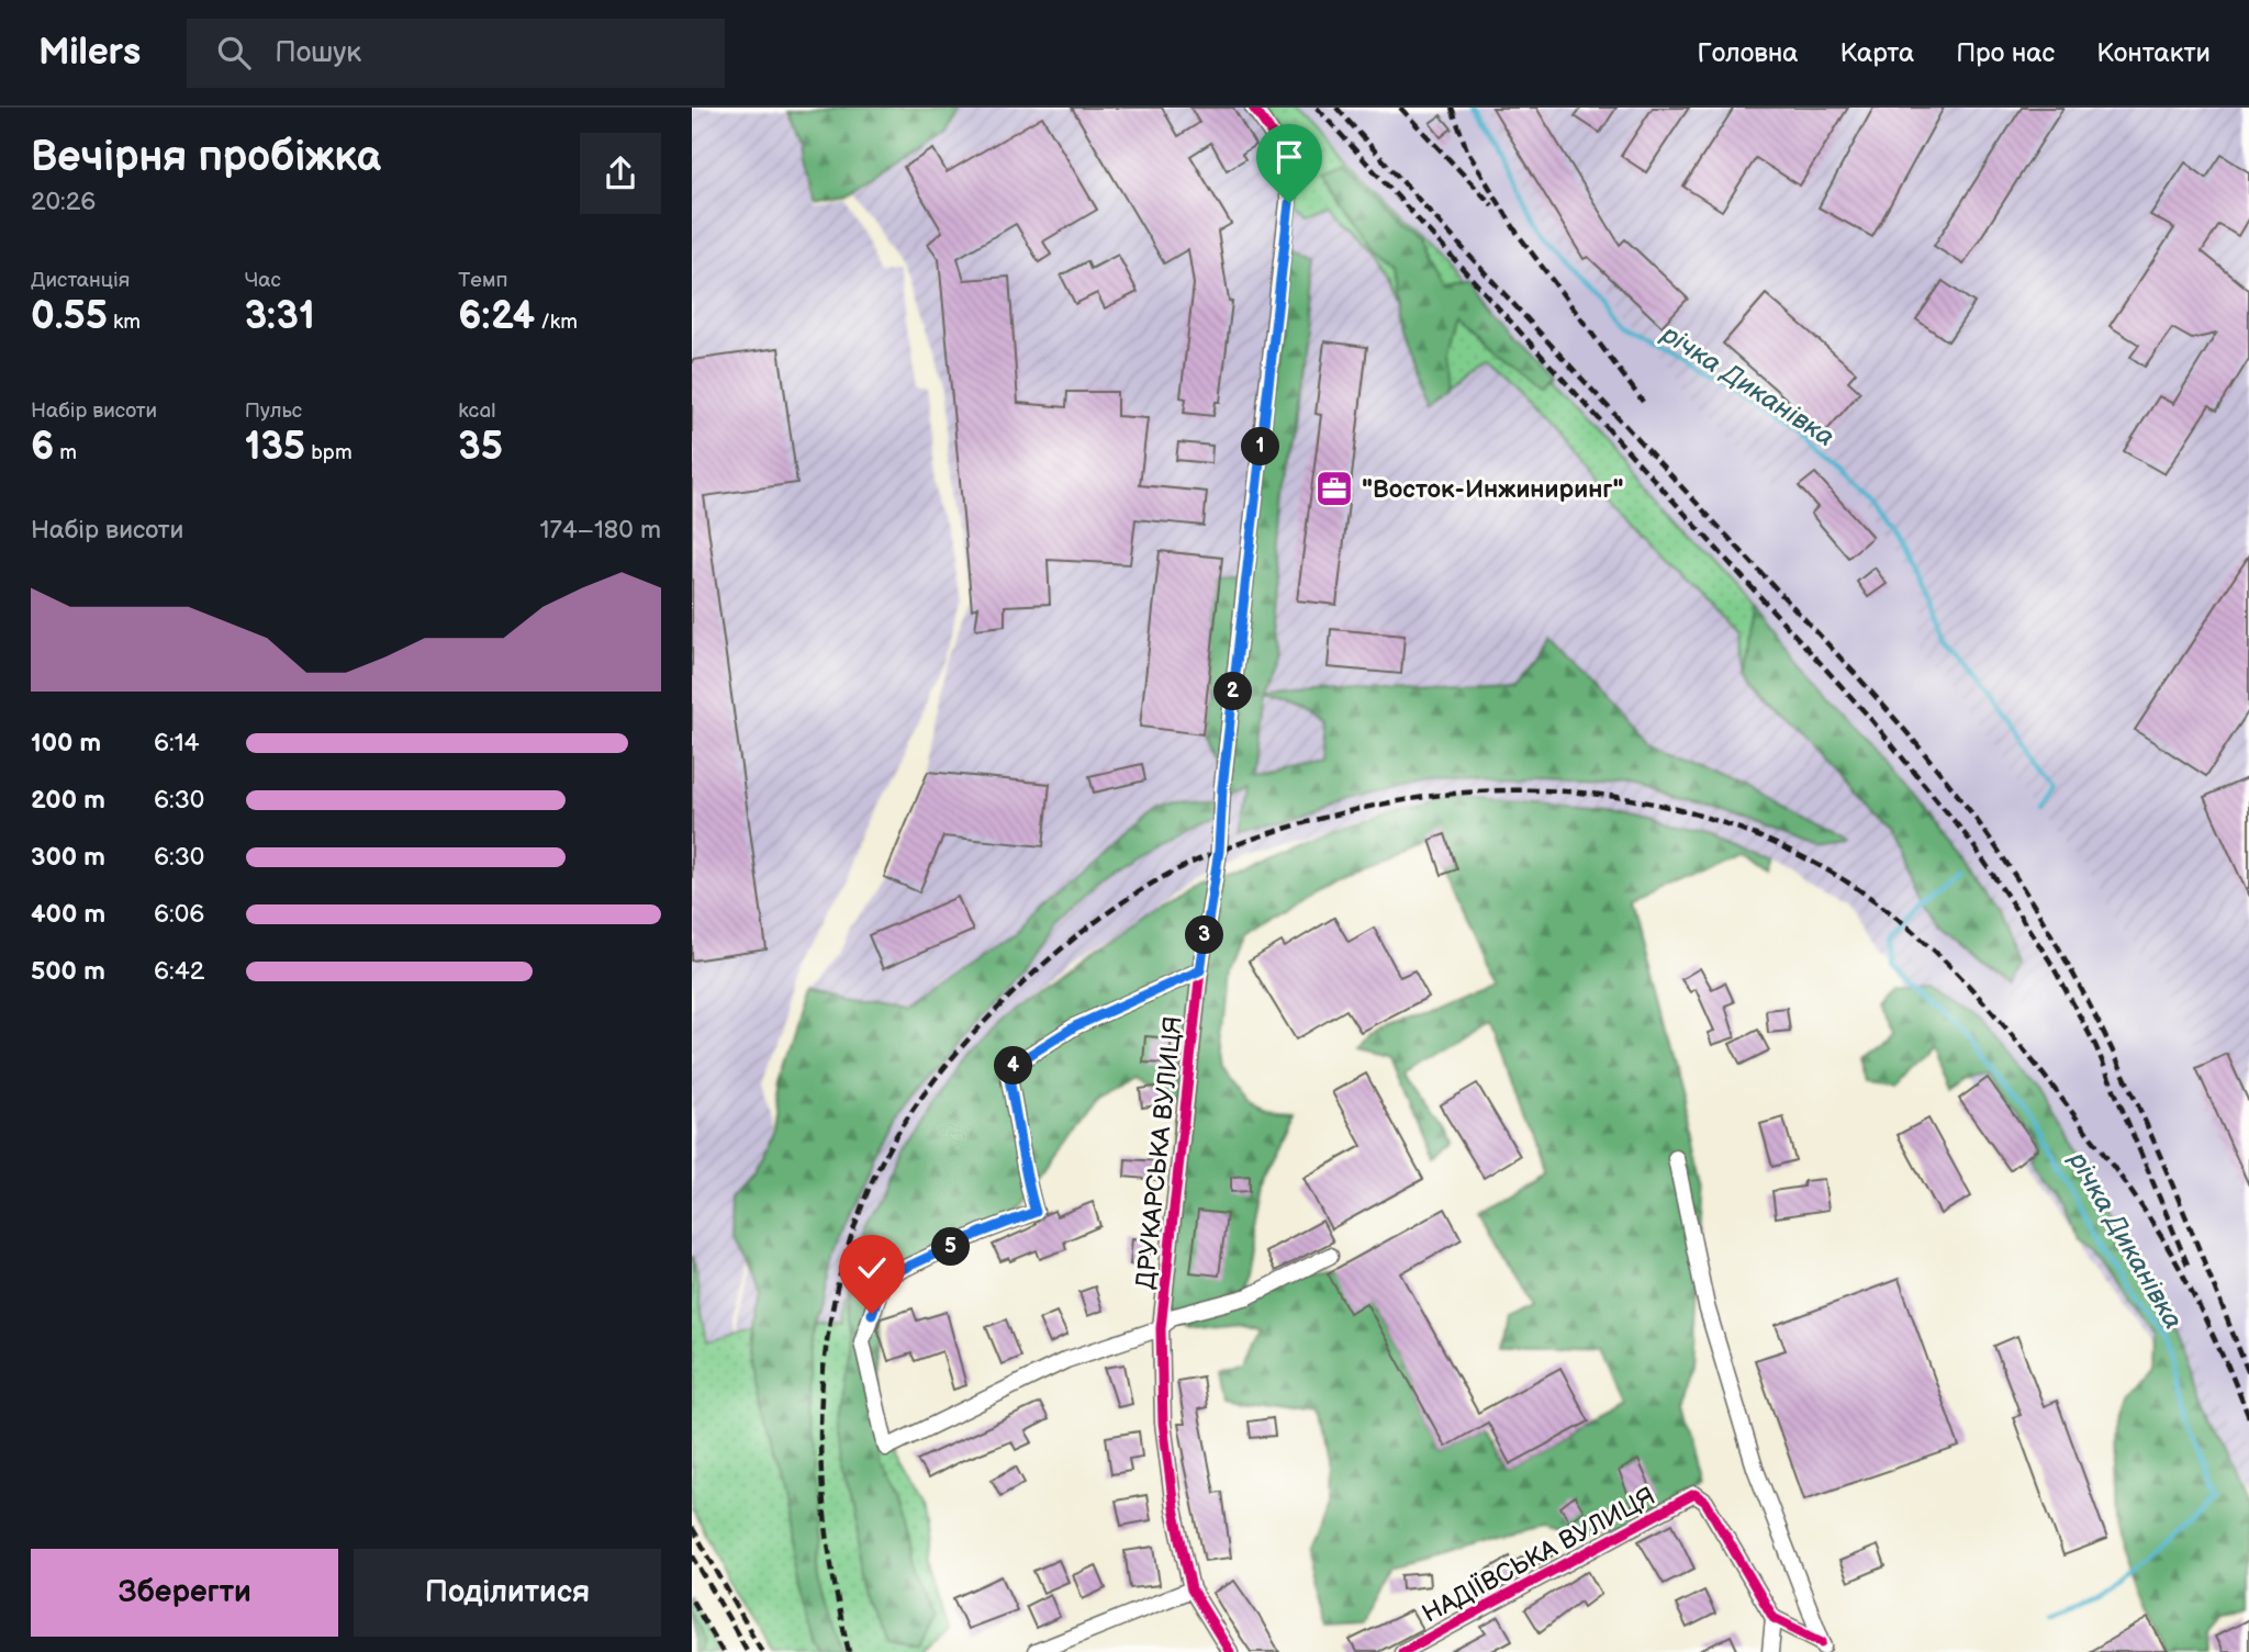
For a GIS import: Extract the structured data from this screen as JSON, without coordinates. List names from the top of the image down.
{
  "streets": {
    "street": ["ДРУКАРСЬКА ВУЛИЦЯ", "НАДІЇВСЬКА ВУЛИЦЯ"]
  },
  "water": ["річка Диканівка"],
  "places": {
    "office": ["\"Восток-Инжиниринг\""]
  },
  "page": {
    "header": "Milers",
    "search": "Пошук",
    "nav": [
      "Головна",
      "Карта",
      "Про нас",
      "Контакти"
    ],
    "heading": ["Вечірня пробіжка", "20:26"],
    "stats": [
      ["Дистанція", "0.55 km"],
      ["Час", "3:31"],
      ["Темп", "6:24 /km"],
      ["Набір висоти", "6 m"],
      ["Пульс", "135 bpm"],
      ["kcal", "35"]
    ],
    "pins": [
      "1",
      "2",
      "3",
      "4",
      "5"
    ],
    "chart": ["Набір висоти", "174–180 m"],
    "list": [
      {
        "name": "100 m",
        "note": "6:14"
      },
      {
        "name": "200 m",
        "note": "6:30"
      },
      {
        "name": "300 m",
        "note": "6:30"
      },
      {
        "name": "400 m",
        "note": "6:06"
      },
      {
        "name": "500 m",
        "note": "6:42"
      }
    ],
    "buttons": ["Зберегти", "Поділитися"]
  }
}
